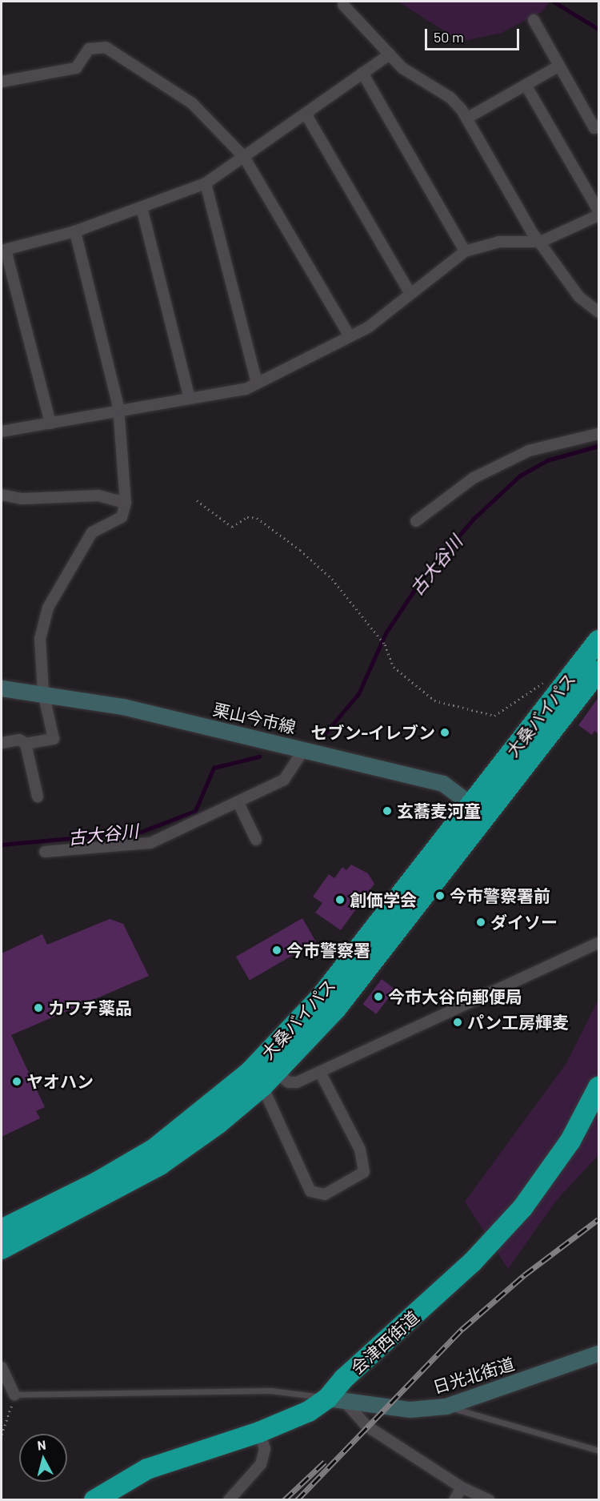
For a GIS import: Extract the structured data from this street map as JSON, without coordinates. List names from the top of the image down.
{
  "streets": {
    "highway": ["大桑バイパス", "会津西街道"],
    "main road": ["栗山今市線", "日光北街道"]
  },
  "crossings": [
    ["大桑バイパス", "栗山今市線"],
    ["会津西街道", "日光北街道"]
  ],
  "water": ["古大谷川"],
  "places": [
    "セブン-イレブン",
    "玄蕎麦河童",
    "今市警察署前",
    "創価学会",
    "ダイソー",
    "今市警察署",
    "今市大谷向郵便局",
    "カワチ薬品",
    "パン工房輝麦",
    "ヤオハン"
  ],
  "scale_bar": "50 m",
  "north": "top"
}
